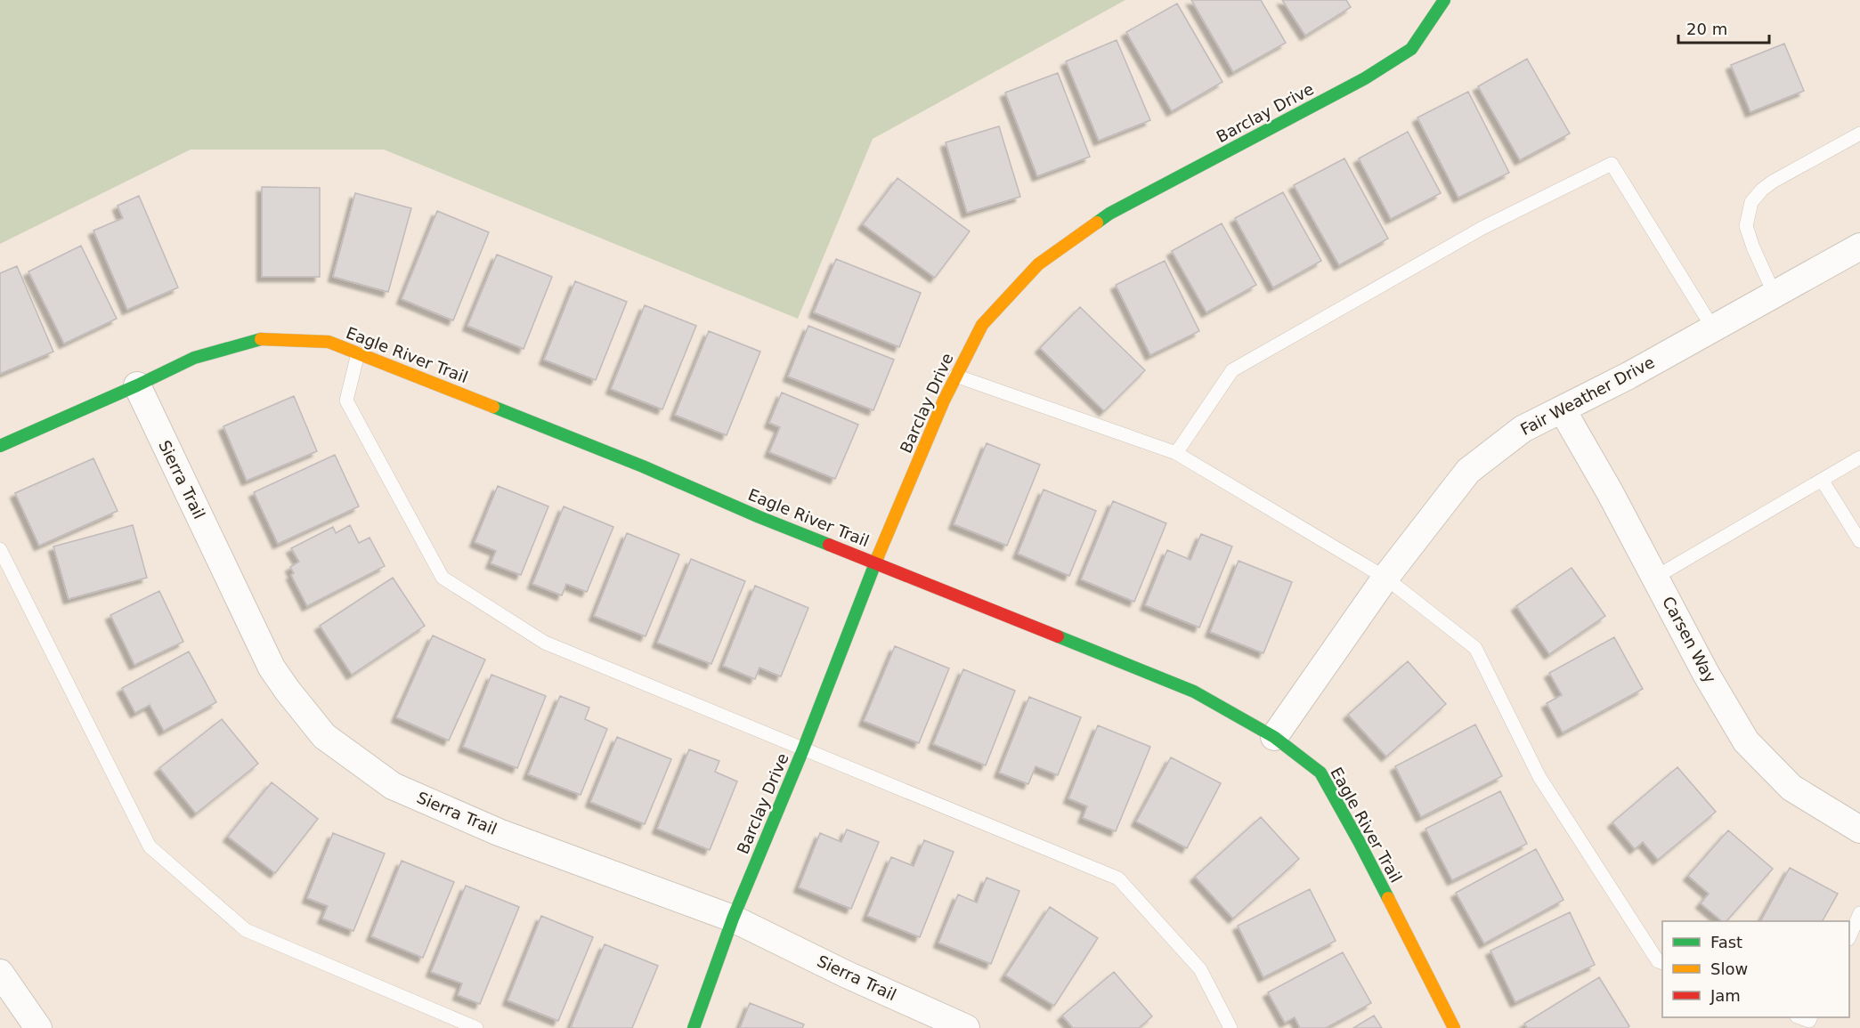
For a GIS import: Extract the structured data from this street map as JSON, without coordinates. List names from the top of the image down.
{
  "streets": {
    "street": [
      "Barclay Drive",
      "Eagle River Trail",
      "Fair Weather Drive",
      "Sierra Trail",
      "Carsen Way"
    ]
  },
  "crossings": [
    ["Barclay Drive", "Eagle River Trail"],
    ["Barclay Drive", "Sierra Trail"],
    ["Eagle River Trail", "Fair Weather Drive"],
    ["Eagle River Trail", "Sierra Trail"],
    ["Fair Weather Drive", "Carsen Way"]
  ],
  "legend": ["Fast", "Slow", "Jam"],
  "scale_bar": "20 m"
}
